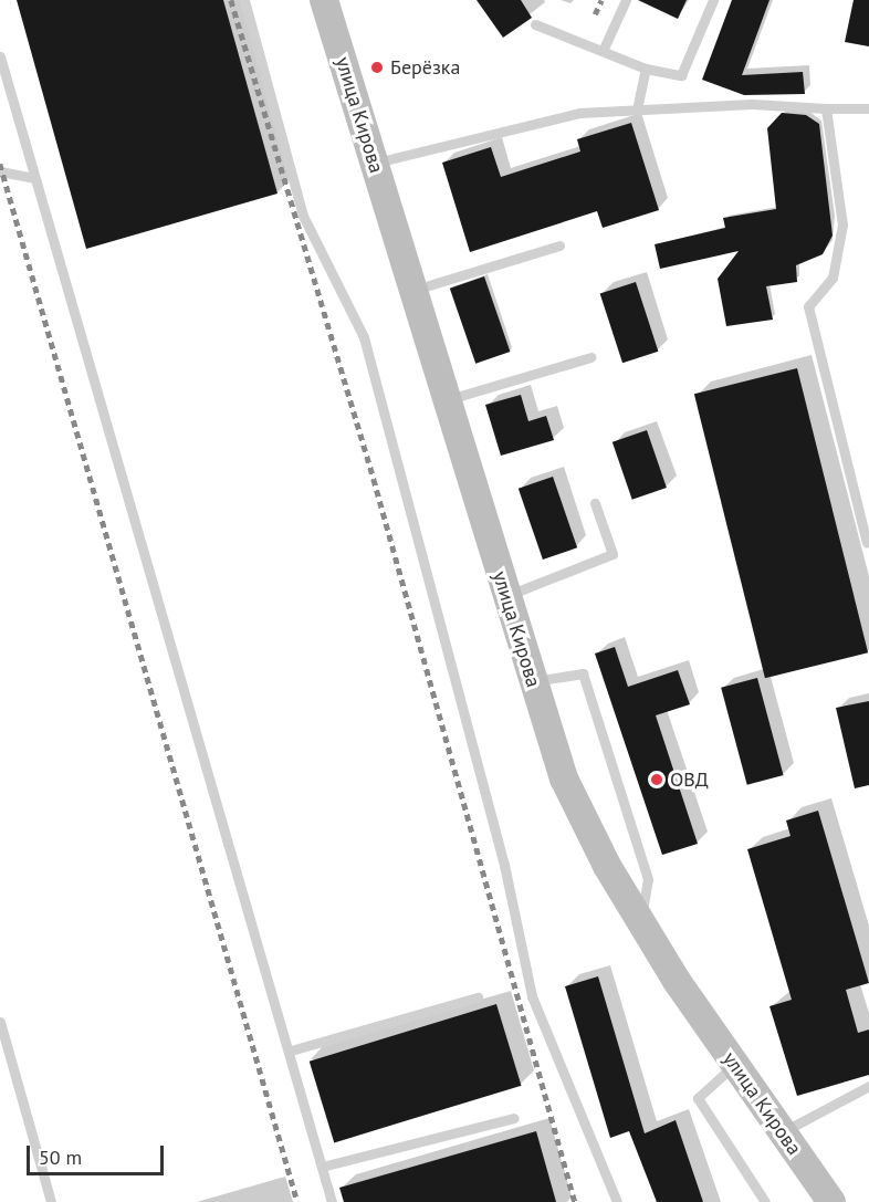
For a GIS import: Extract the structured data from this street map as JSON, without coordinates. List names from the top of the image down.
{
  "streets": {
    "main road": ["улица Кирова"]
  },
  "places": ["Берёзка", "ОВД"],
  "scale_bar": "50 m"
}
